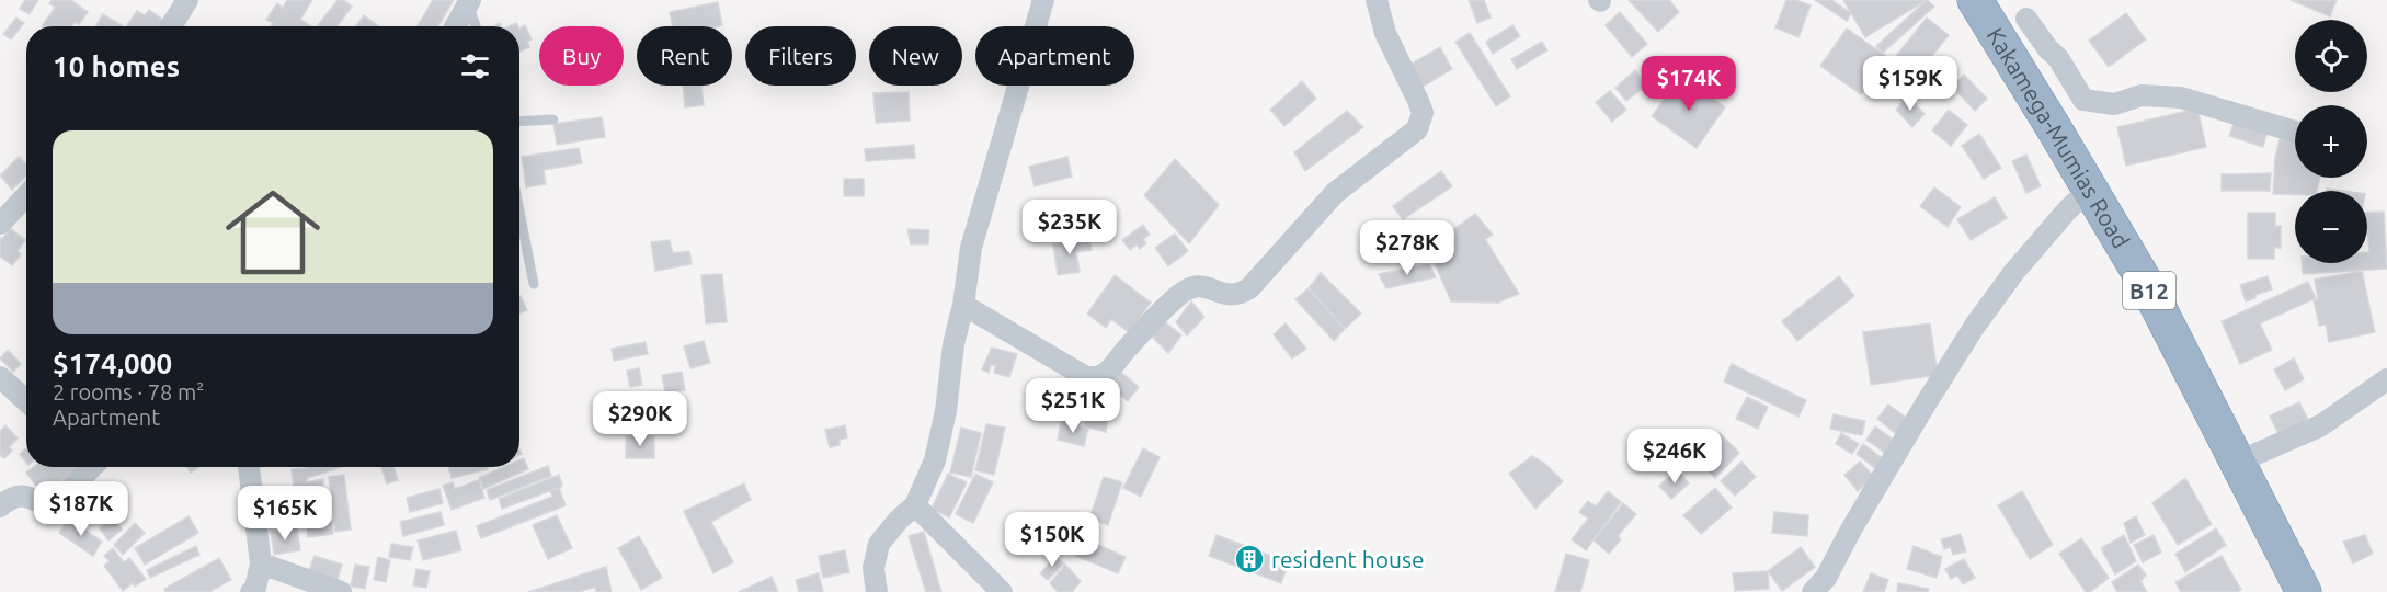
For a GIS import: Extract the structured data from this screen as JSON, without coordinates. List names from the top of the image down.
{
  "streets": {
    "highway": ["Kakamega-Mumias Road", "B12"]
  },
  "places": {
    "building": ["resident house"]
  },
  "page": {
    "map_buttons": ["+", "−"],
    "chip": [
      "Buy",
      "Rent",
      "Filters",
      "New",
      "Apartment"
    ],
    "heading": "10 homes",
    "price": [
      "$174K",
      "$159K",
      "$235K",
      "$278K",
      "$251K",
      "$290K",
      "$246K",
      "$187K",
      "$165K",
      "$150K"
    ],
    "list": [
      {
        "name": "$174,000",
        "note": "2 rooms · 78 m² · Apartment"
      }
    ]
  }
}
